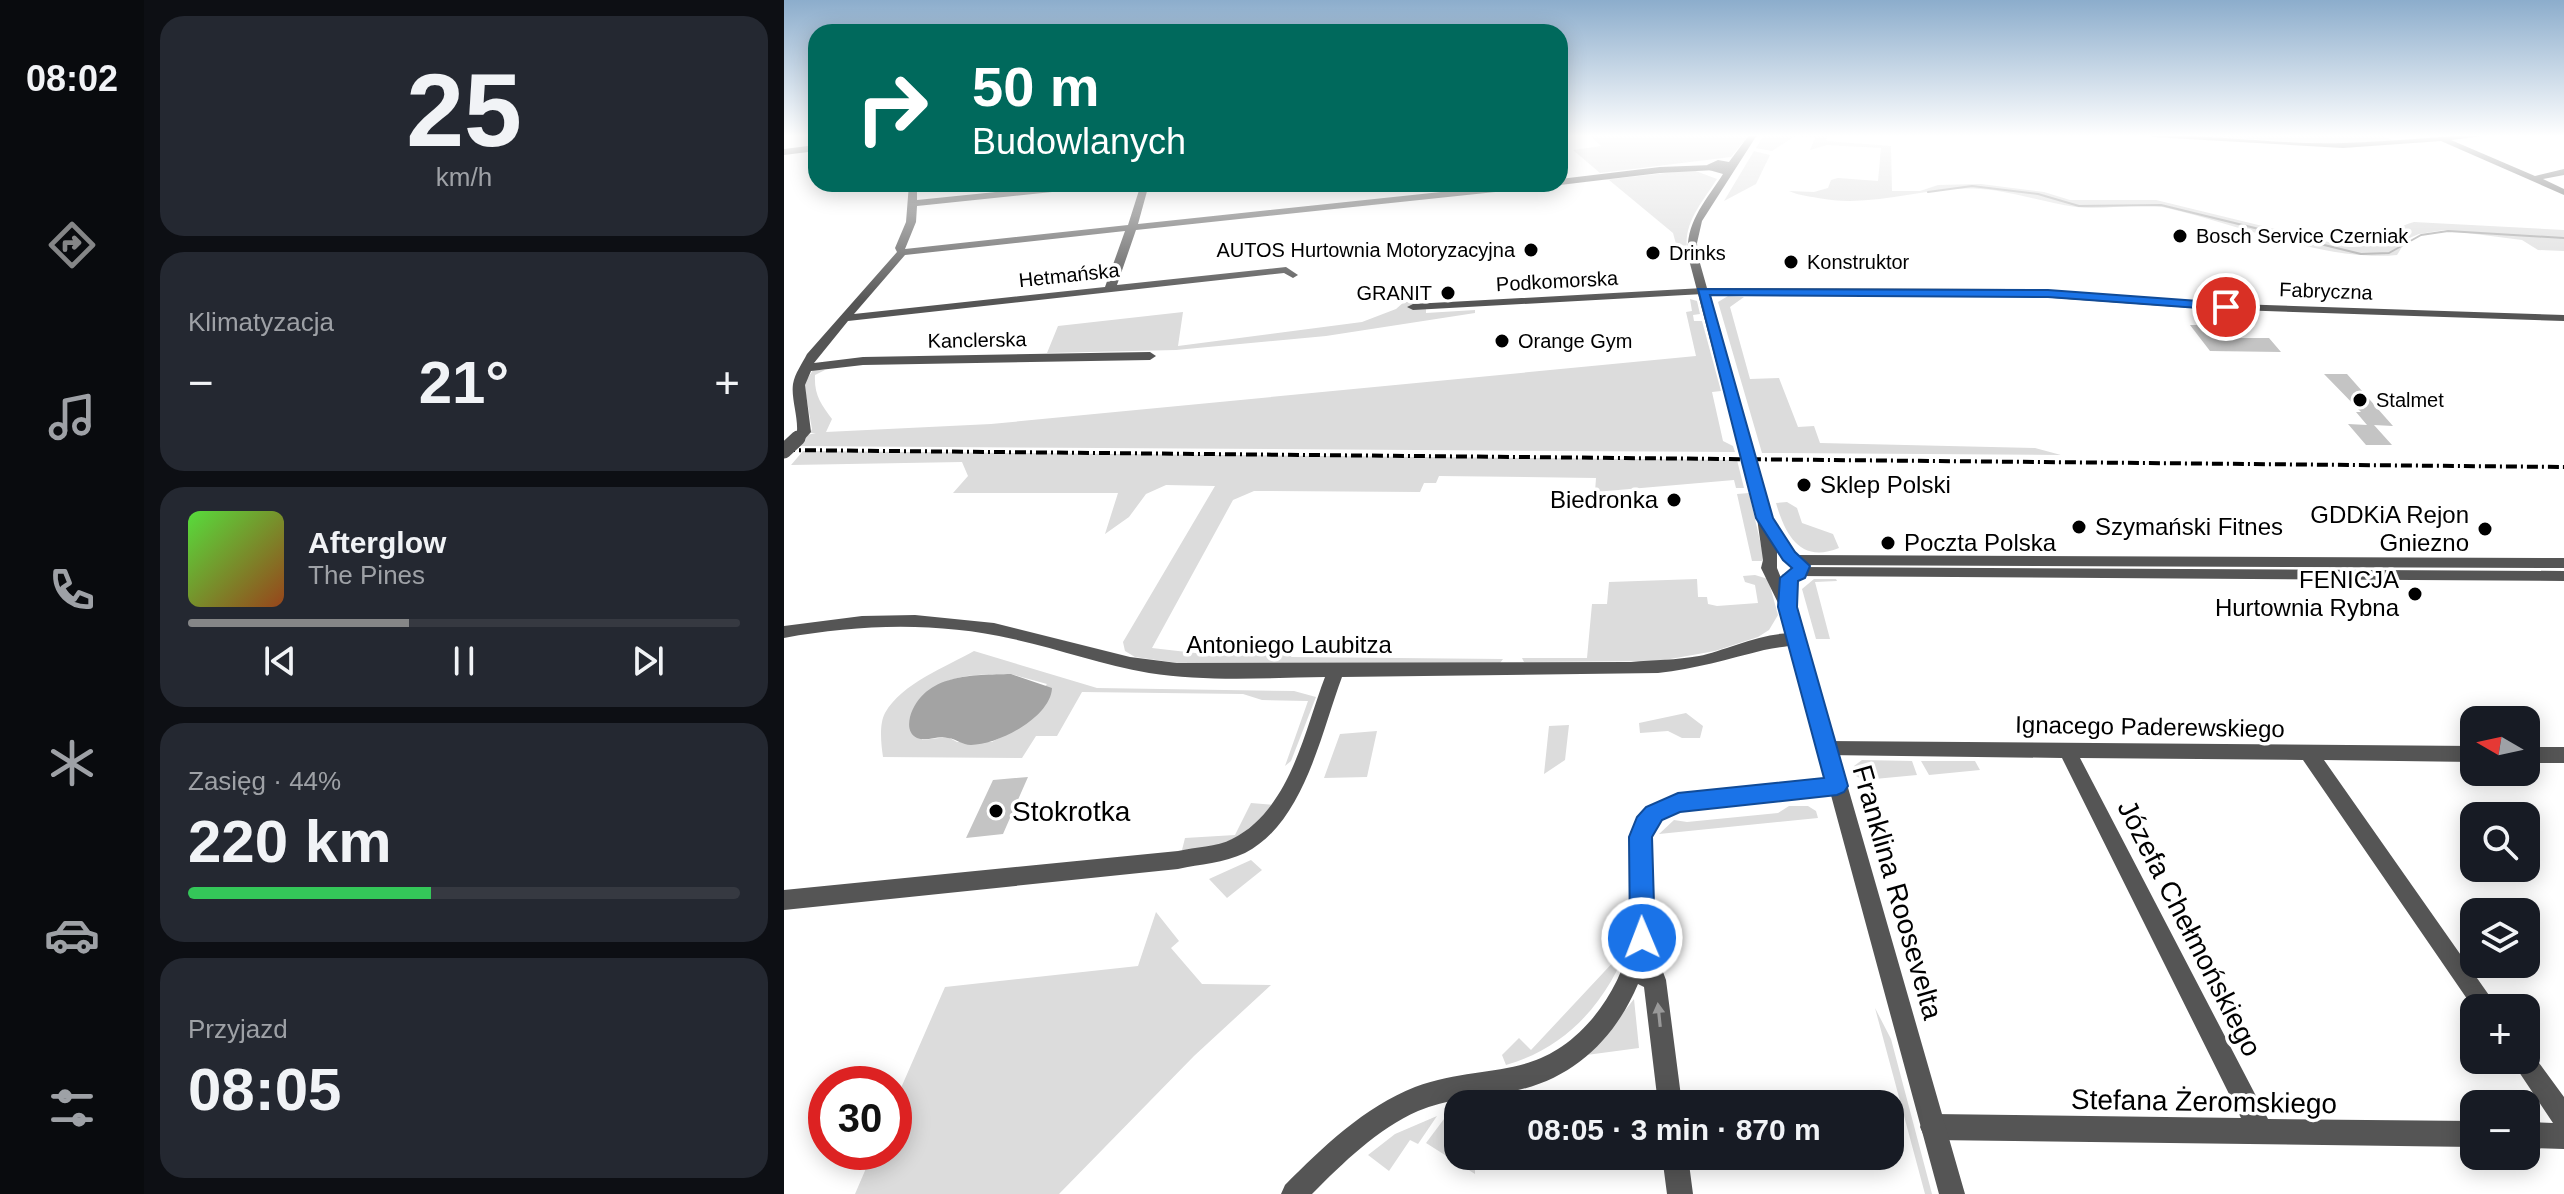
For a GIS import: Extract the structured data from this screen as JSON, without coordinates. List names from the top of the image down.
{
  "streets": {
    "street": [
      "Hetmańska",
      "Podkomorska",
      "Fabryczna",
      "Kanclerska",
      "Antoniego Laubitza",
      "Ignacego Paderewskiego",
      "Franklina Roosevelta",
      "Józefa Chełmońskiego",
      "Stefana Żeromskiego"
    ]
  },
  "crossings": [
    ["Podkomorska", "Fabryczna"],
    ["Podkomorska", "Franklina Roosevelta"],
    ["Fabryczna", "Franklina Roosevelta"],
    ["Antoniego Laubitza", "Franklina Roosevelta"],
    ["Ignacego Paderewskiego", "Franklina Roosevelta"],
    ["Ignacego Paderewskiego", "Józefa Chełmońskiego"],
    ["Franklina Roosevelta", "Stefana Żeromskiego"],
    ["Józefa Chełmońskiego", "Stefana Żeromskiego"]
  ],
  "places": [
    "Bosch Service Czerniak",
    "AUTOS Hurtownia Motoryzacyjna",
    "Drinks",
    "Konstruktor",
    "GRANIT",
    "Orange Gym",
    "Stalmet",
    "Sklep Polski",
    "Biedronka",
    "Szymański Fitnes",
    "GDDKiA Rejon Gniezno",
    "Poczta Polska",
    "FENICJA Hurtownia Rybna",
    "Stokrotka"
  ],
  "north": "left",
  "page": {
    "tabs": "08:02",
    "tile": [
      ["25", "km/h"],
      "Klimatyzacja",
      ["Zasięg · 44%", "220 km"],
      ["Przyjazd", "08:05"]
    ],
    "turn": ["50 m", "Budowlanych"],
    "heat": ["−", "21°", "+"],
    "song": ["Afterglow", "The Pines"],
    "map_buttons": ["+", "−"],
    "limit": "30",
    "trip": "08:05 · 3 min · 870 m"
  }
}
